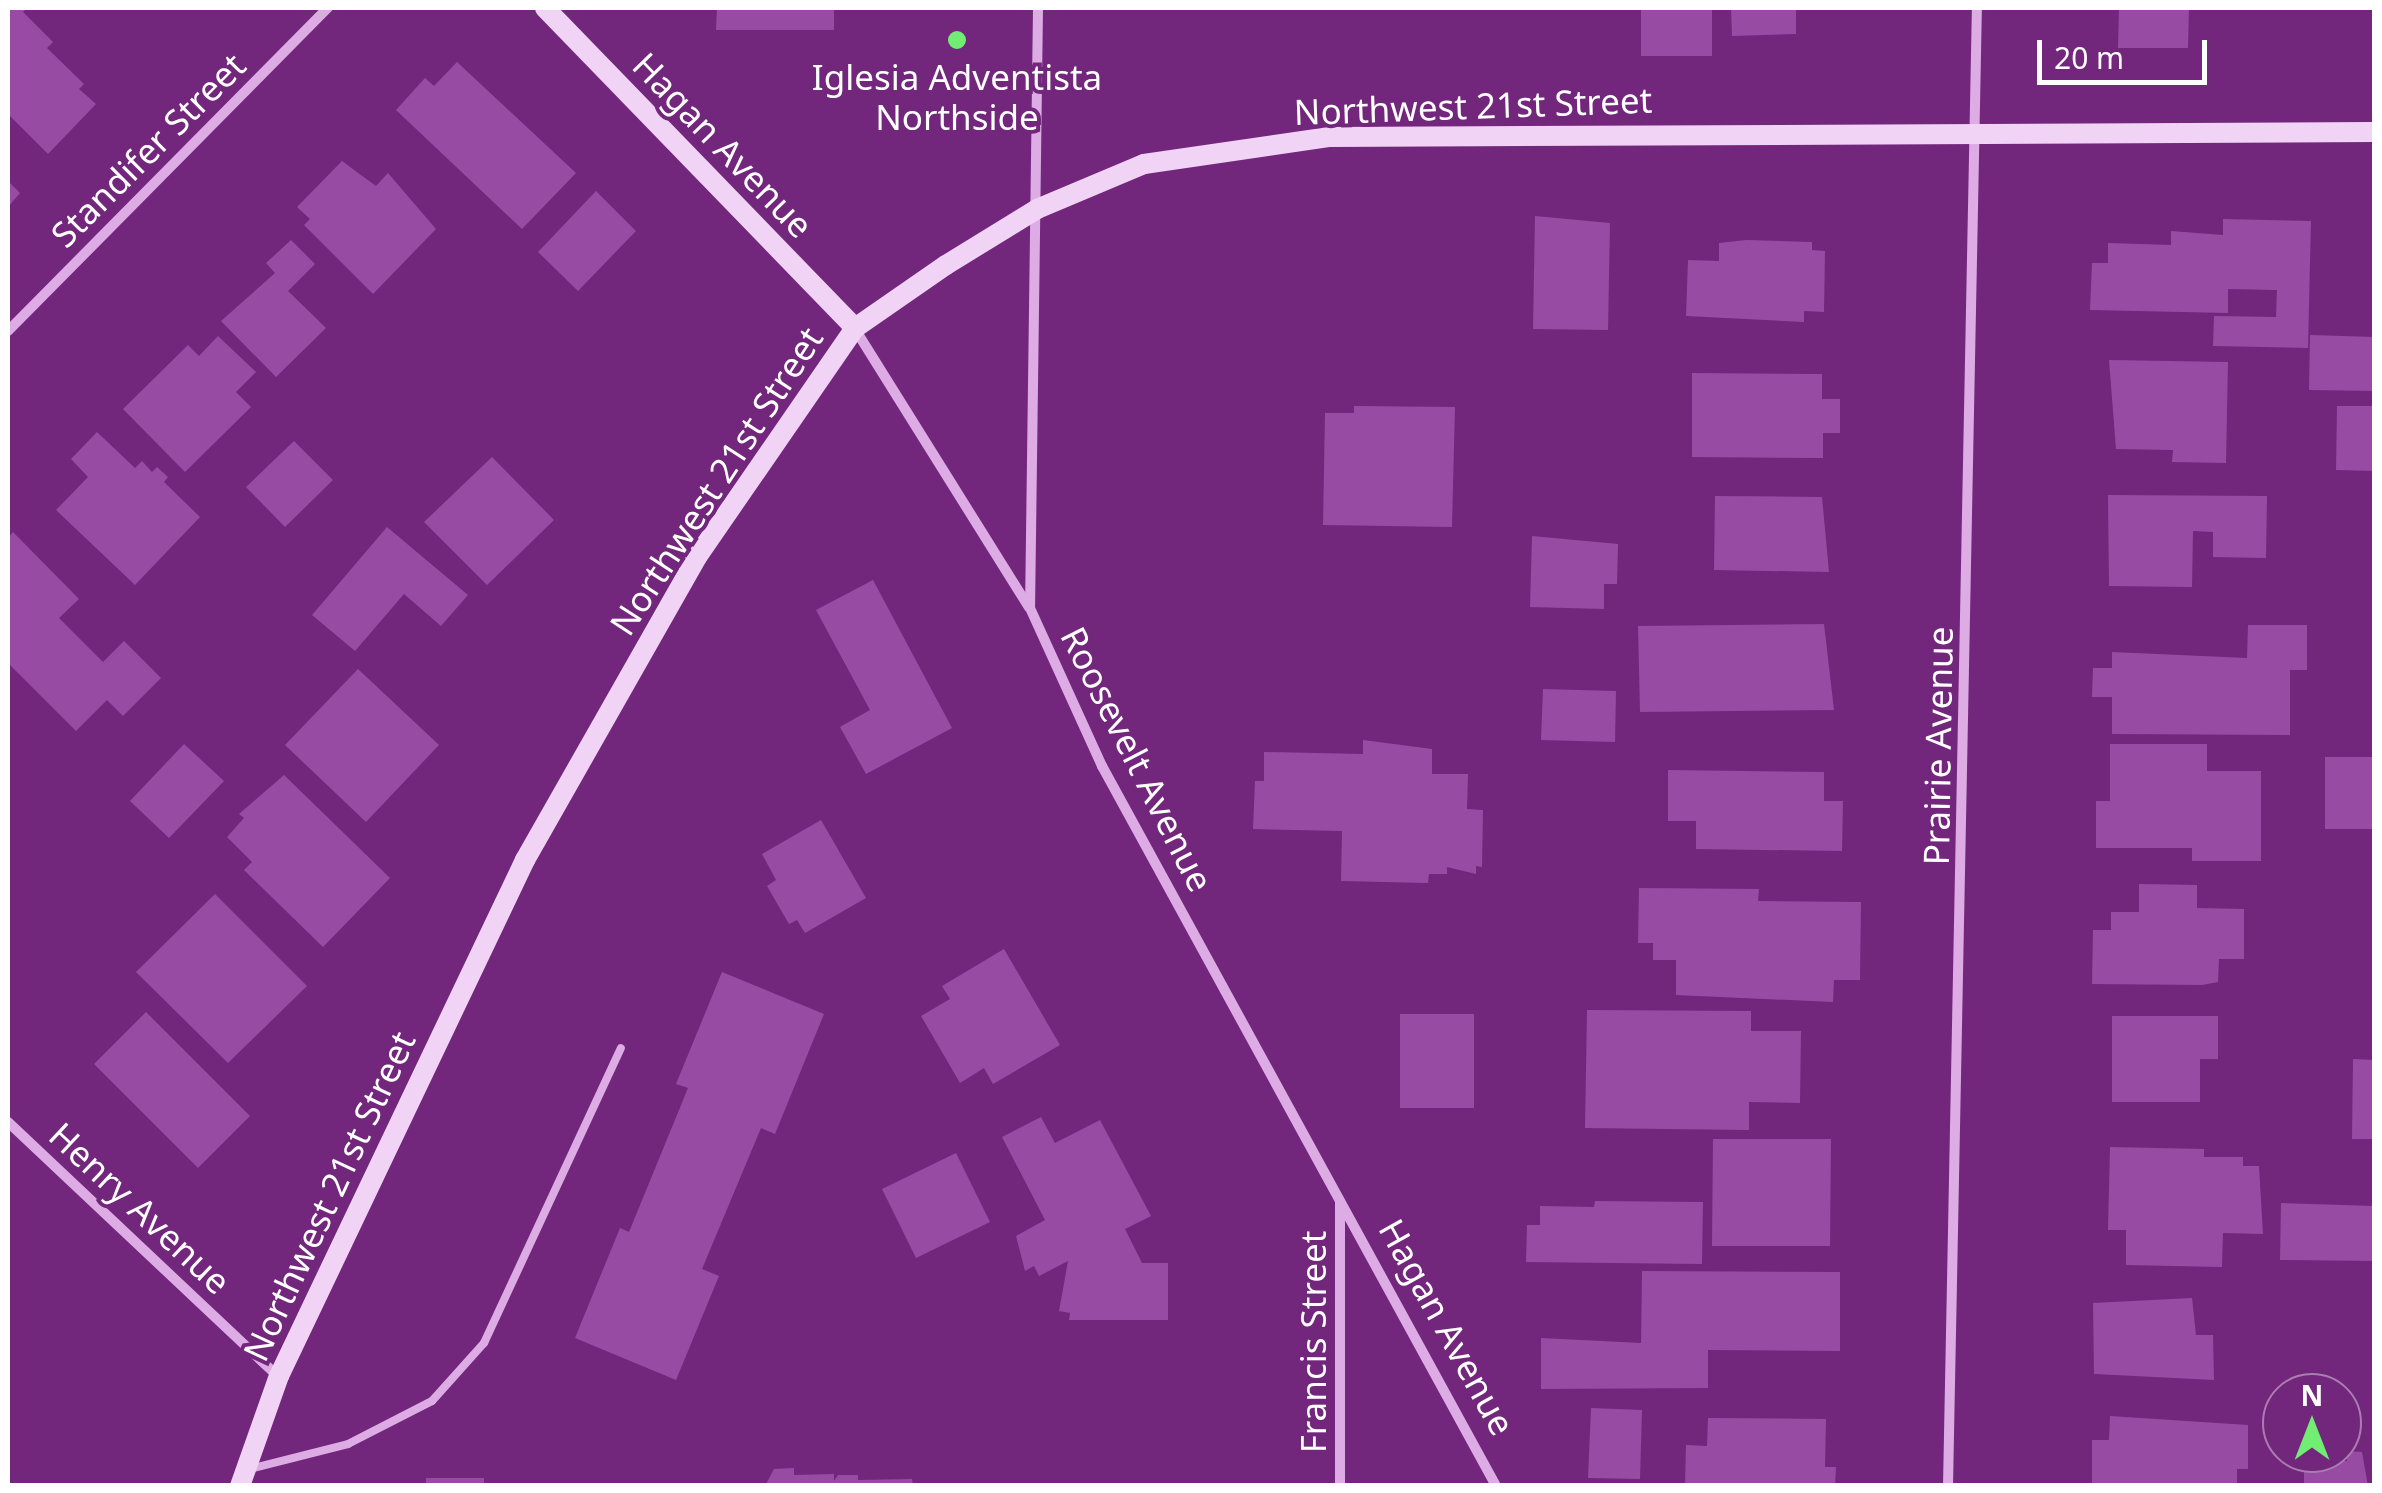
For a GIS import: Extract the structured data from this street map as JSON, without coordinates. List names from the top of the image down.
{
  "streets": {
    "street": [
      "Northwest 21st Street",
      "Hagan Avenue",
      "Standifer Street",
      "Prairie Avenue",
      "Roosevelt Avenue",
      "Henry Avenue",
      "Francis Street"
    ]
  },
  "crossings": [
    ["Northwest 21st Street", "Hagan Avenue"],
    ["Northwest 21st Street", "Prairie Avenue"],
    ["Northwest 21st Street", "Roosevelt Avenue"],
    ["Northwest 21st Street", "Henry Avenue"],
    ["Hagan Avenue", "Roosevelt Avenue"],
    ["Hagan Avenue", "Francis Street"],
    ["Roosevelt Avenue", "Francis Street"]
  ],
  "places": ["Iglesia Adventista Northside"],
  "scale_bar": "20 m",
  "north": "top"
}
